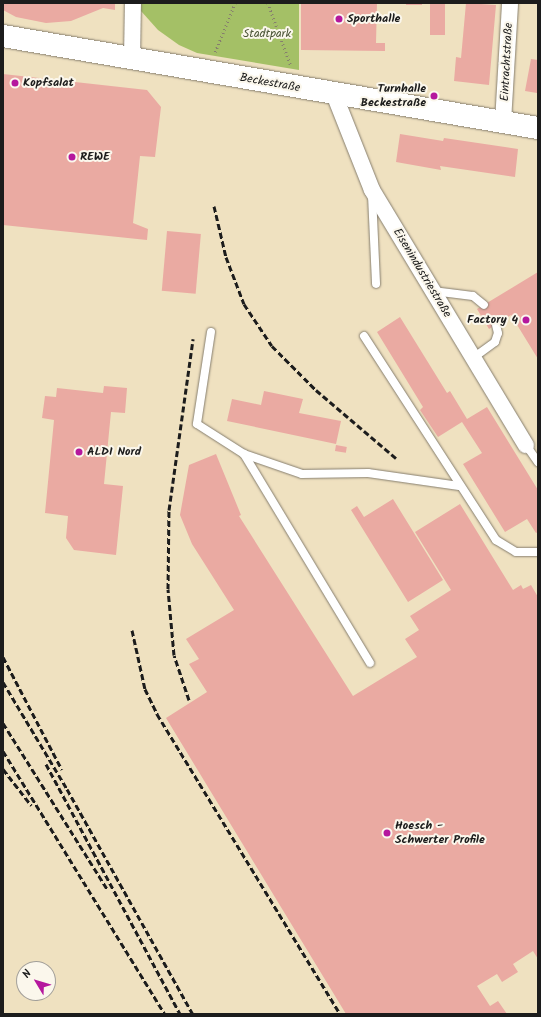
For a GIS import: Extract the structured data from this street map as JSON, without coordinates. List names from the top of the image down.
{
  "streets": {
    "main road": ["Beckestraße"],
    "street": ["Eintrachtstraße", "Eisenindustriestraße"]
  },
  "crossings": [
    ["Eintrachtstraße", "Beckestraße"],
    ["Beckestraße", "Eisenindustriestraße"]
  ],
  "parks": ["Stadtpark"],
  "places": [
    "Sporthalle",
    "Kopfsalat",
    "Turnhalle Beckestraße",
    "REWE",
    "Factory 4",
    "ALDI Nord",
    "Hoesch - Schwerter Profile"
  ],
  "north": "top left"
}
